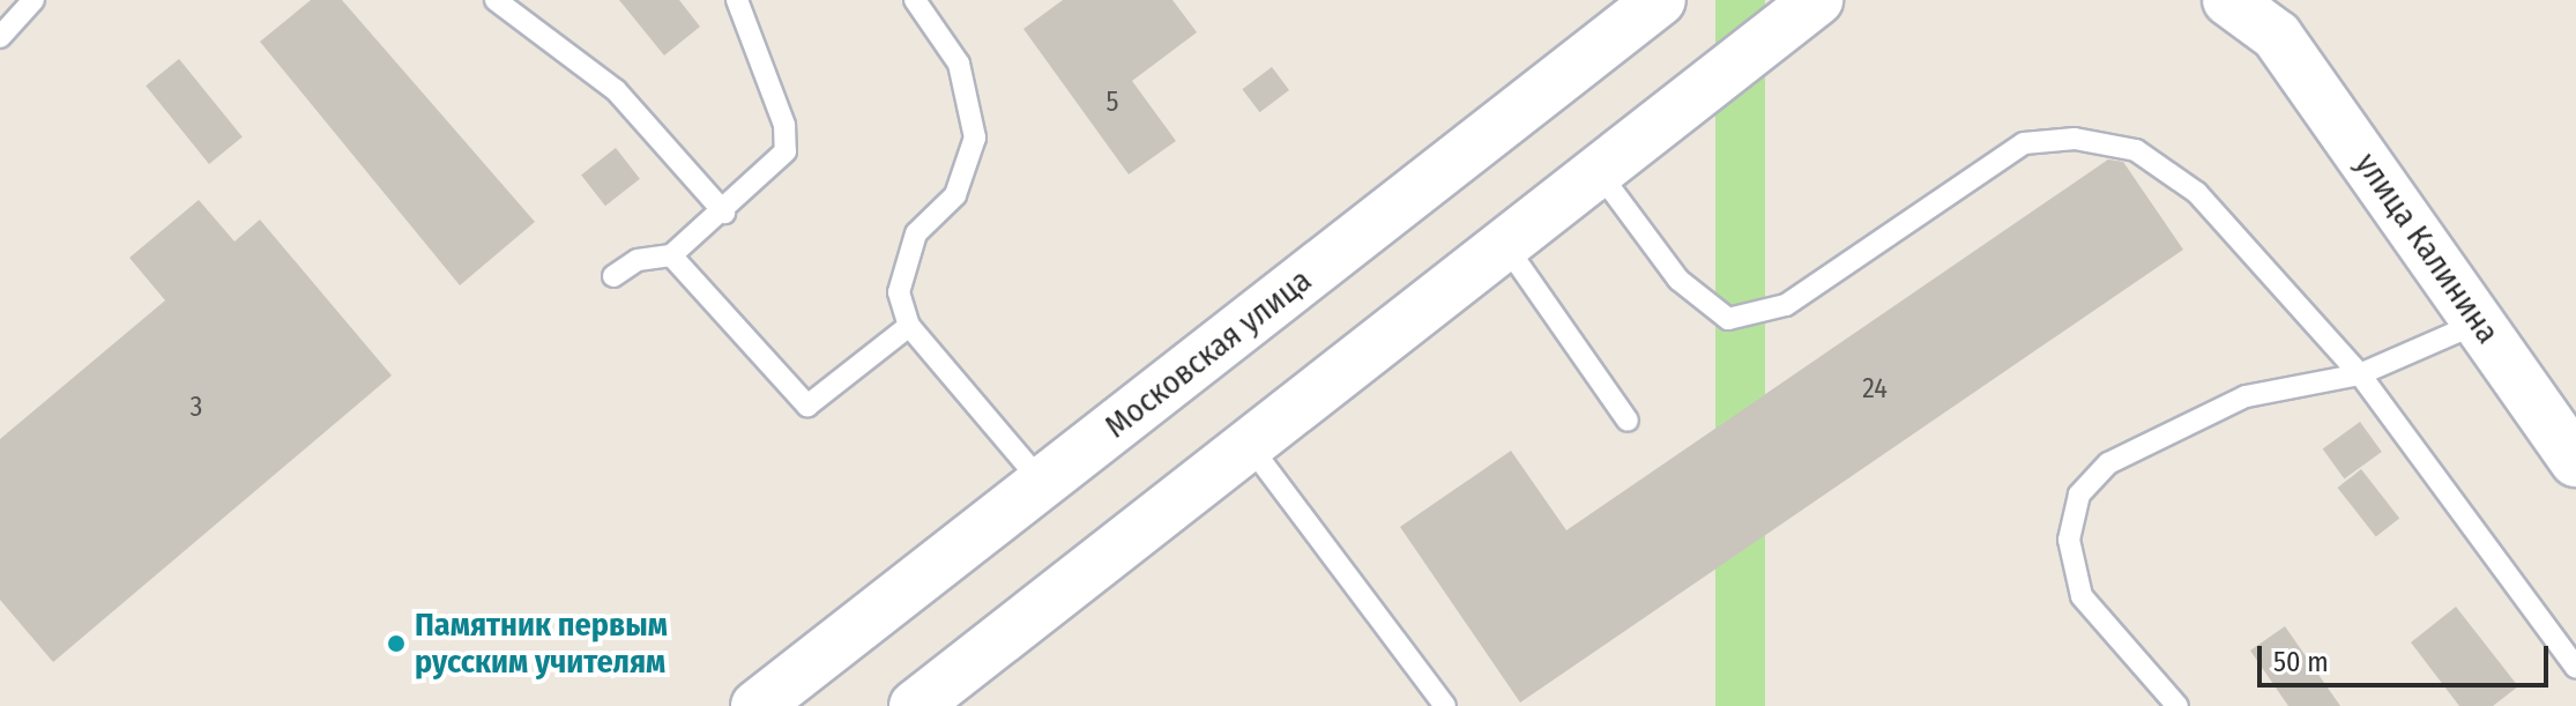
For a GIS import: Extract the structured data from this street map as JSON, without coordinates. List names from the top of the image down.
{
  "streets": {
    "main road": ["улица Калинина", "Московская улица"]
  },
  "places": ["Памятник первым русским учителям"],
  "house_numbers": ["5", "24", "3"],
  "scale_bar": "50 m"
}
